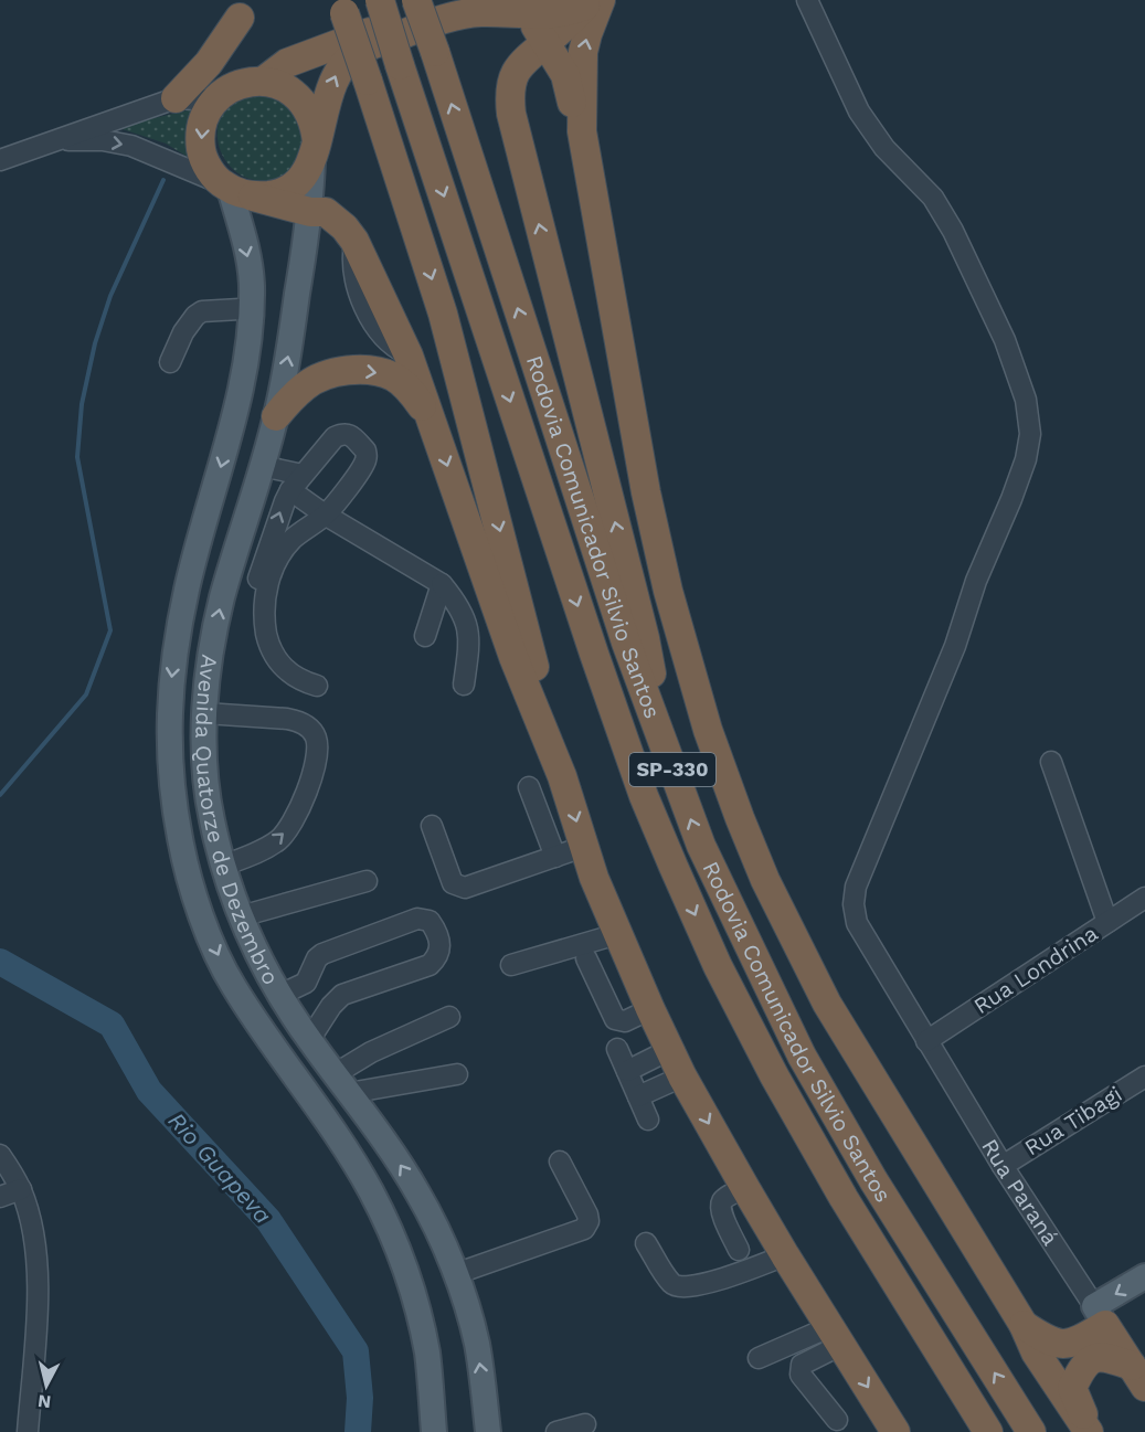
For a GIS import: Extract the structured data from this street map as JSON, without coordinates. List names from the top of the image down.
{
  "streets": {
    "highway": ["Rodovia Comunicador Silvio Santos", "SP-330", "Rua Paraná"],
    "main road": ["Avenida Quatorze de Dezembro"],
    "street": ["Rua Londrina", "Rua Tibagi"]
  },
  "crossings": [
    ["Rua Londrina", "Rua Paraná"],
    ["Rua Tibagi", "Rua Paraná"]
  ],
  "water": ["Rio Guapeva"],
  "north": "bottom"
}
